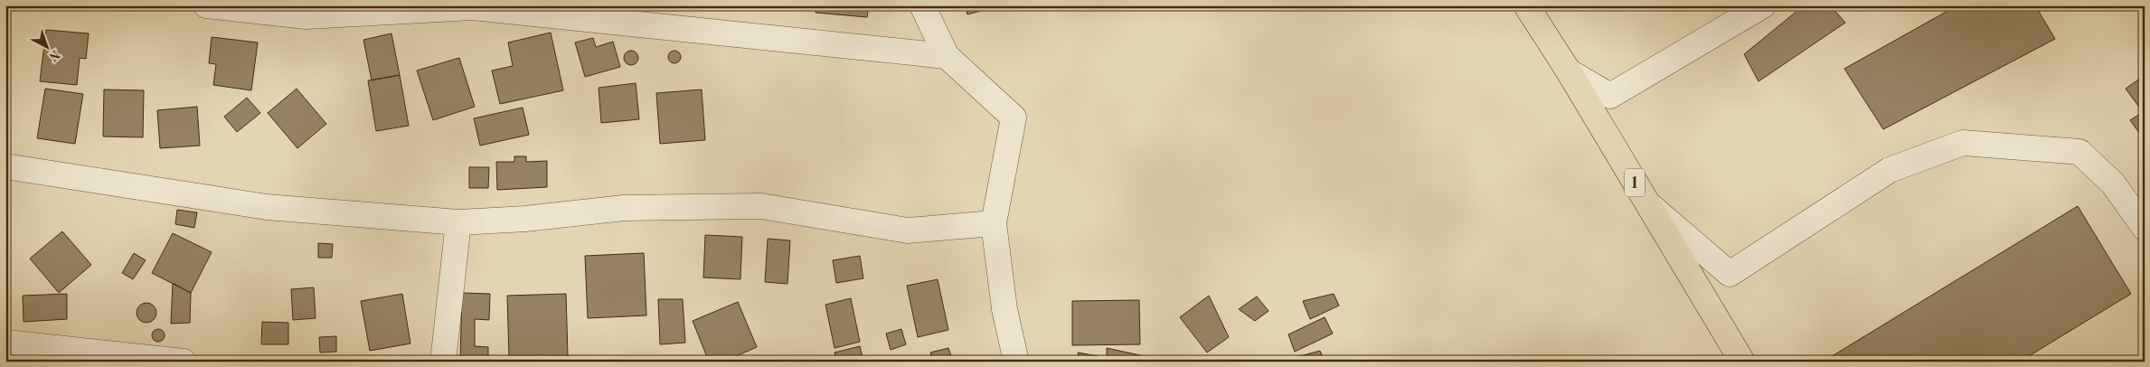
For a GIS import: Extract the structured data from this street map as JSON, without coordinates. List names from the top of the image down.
{
  "streets": {
    "highway": ["1"]
  },
  "north": "bottom right"
}
